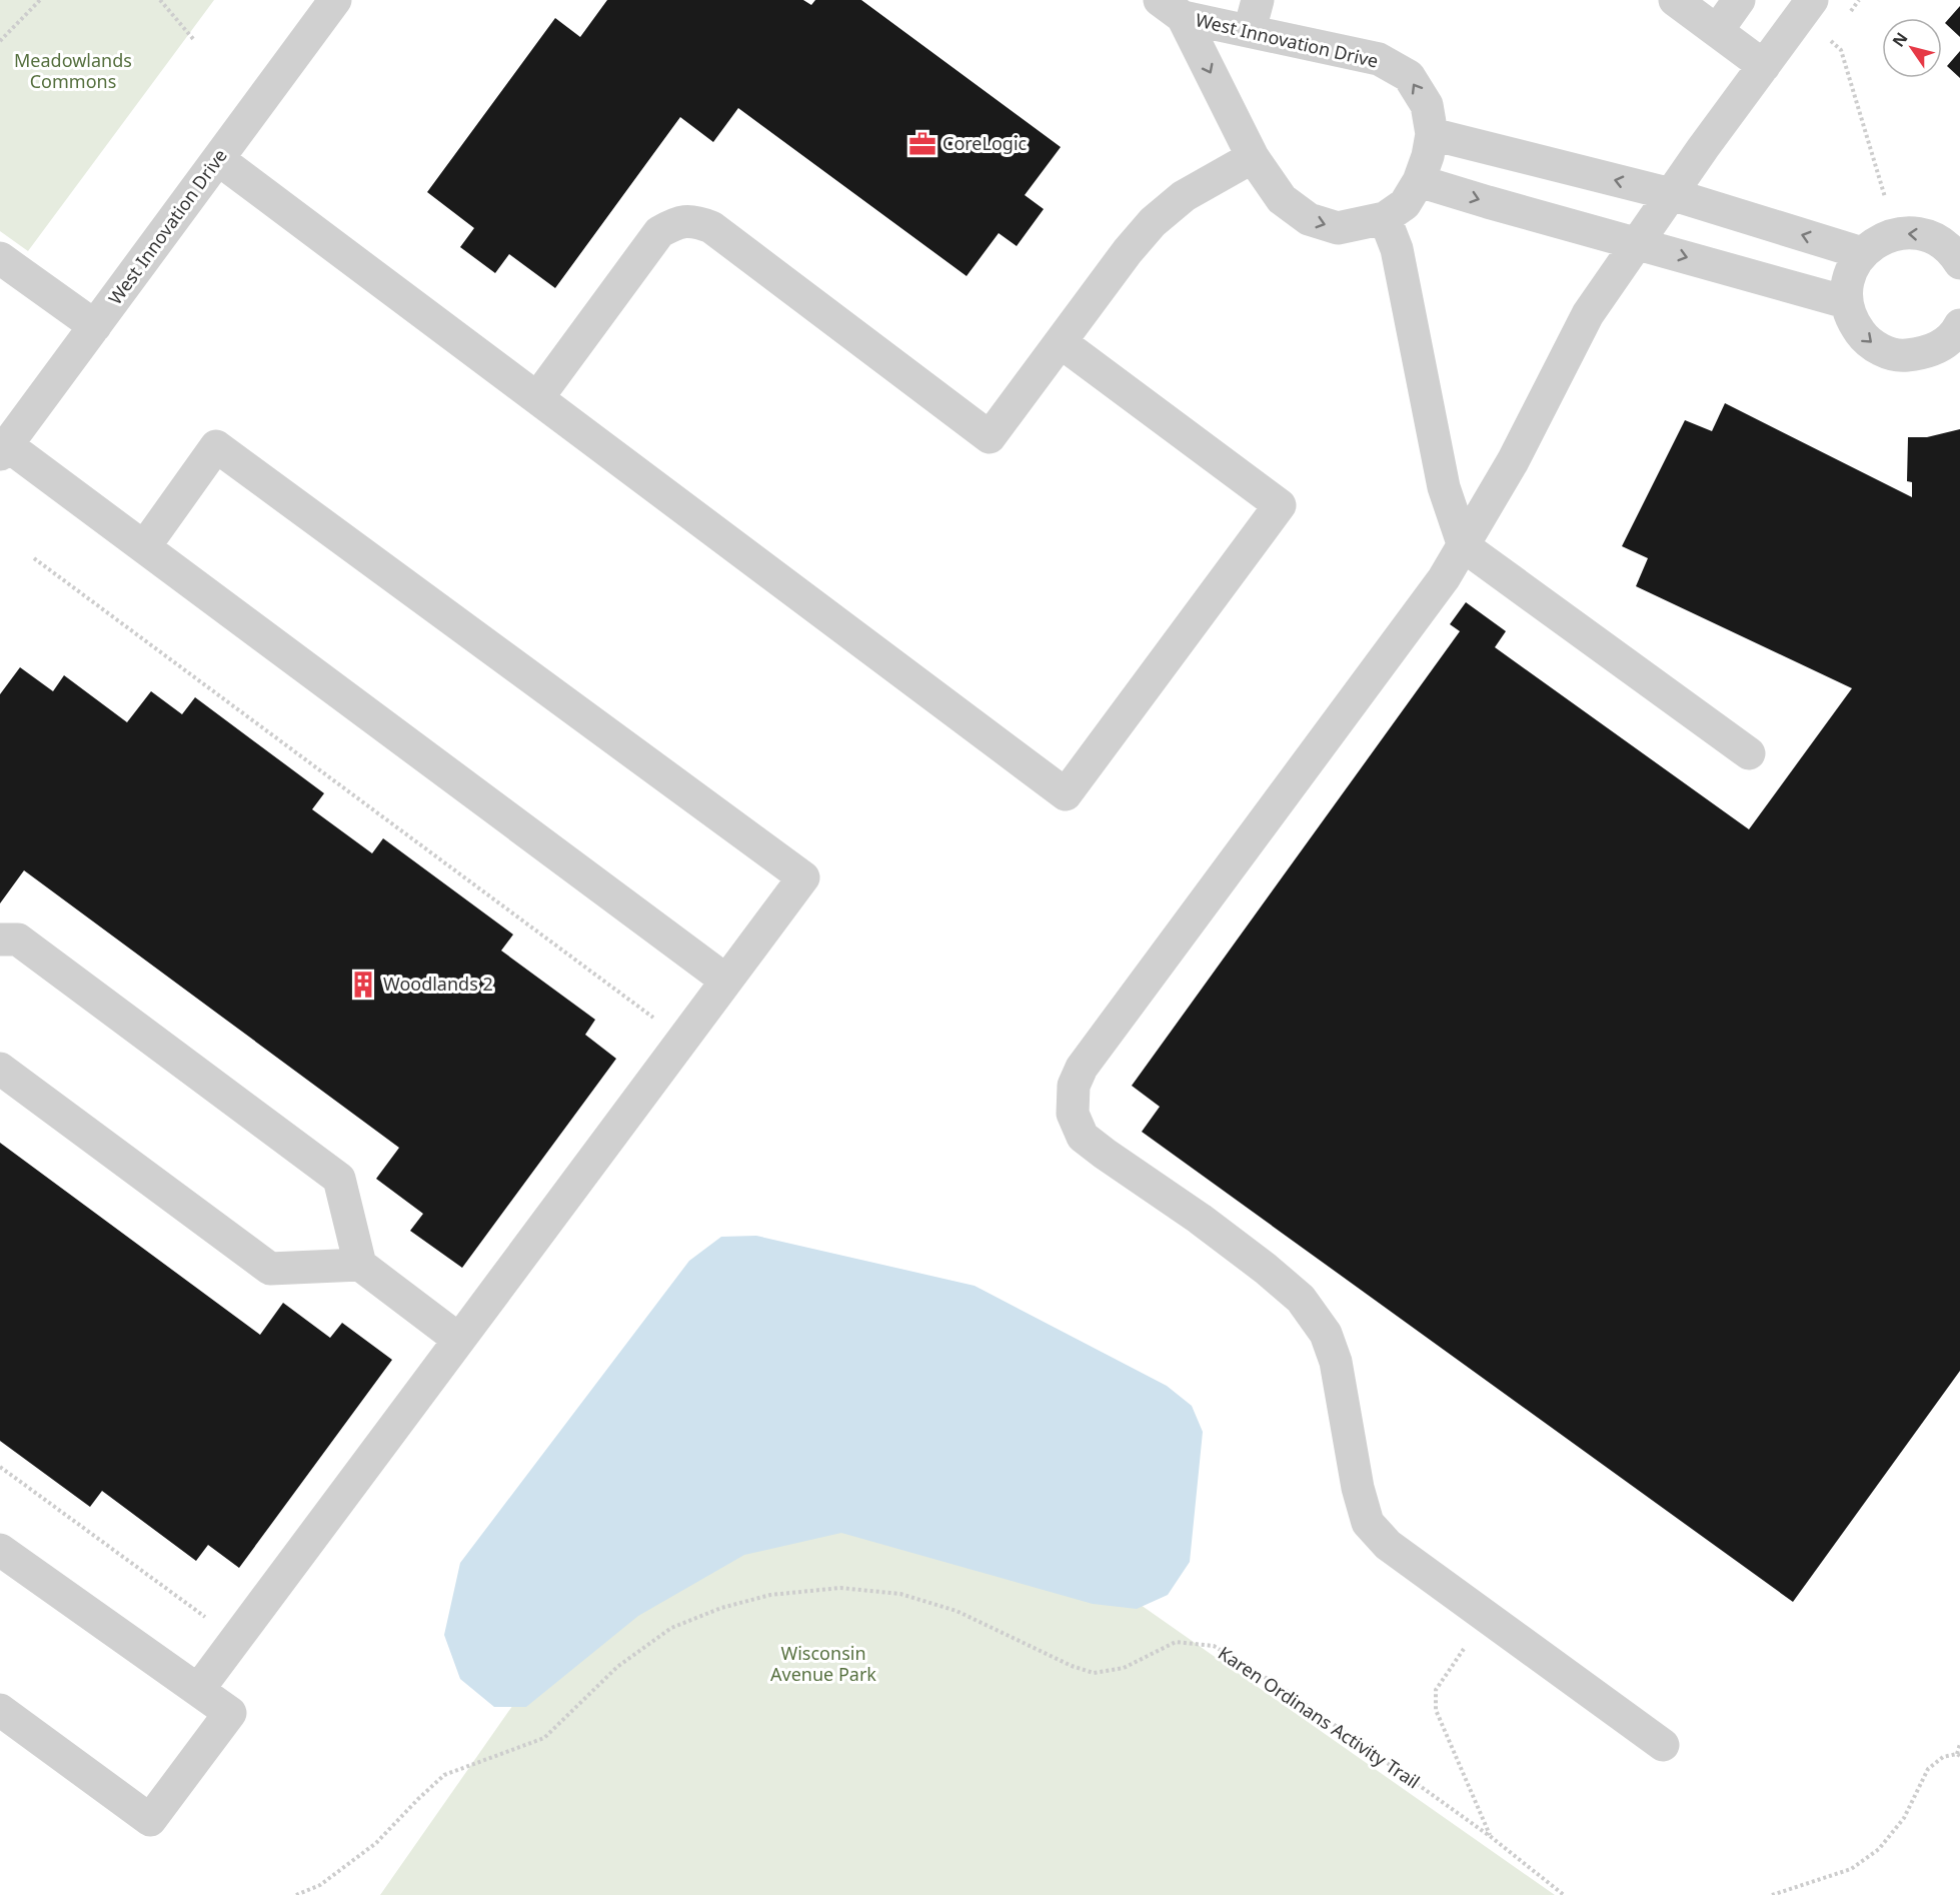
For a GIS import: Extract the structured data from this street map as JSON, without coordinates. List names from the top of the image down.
{
  "streets": {
    "street": ["West Innovation Drive"],
    "path": ["Karen Ordinans Activity Trail"]
  },
  "parks": ["Meadowlands Commons", "Wisconsin Avenue Park"],
  "places": {
    "office": ["CoreLogic"],
    "building": ["Woodlands 2"]
  },
  "north": "top left"
}
